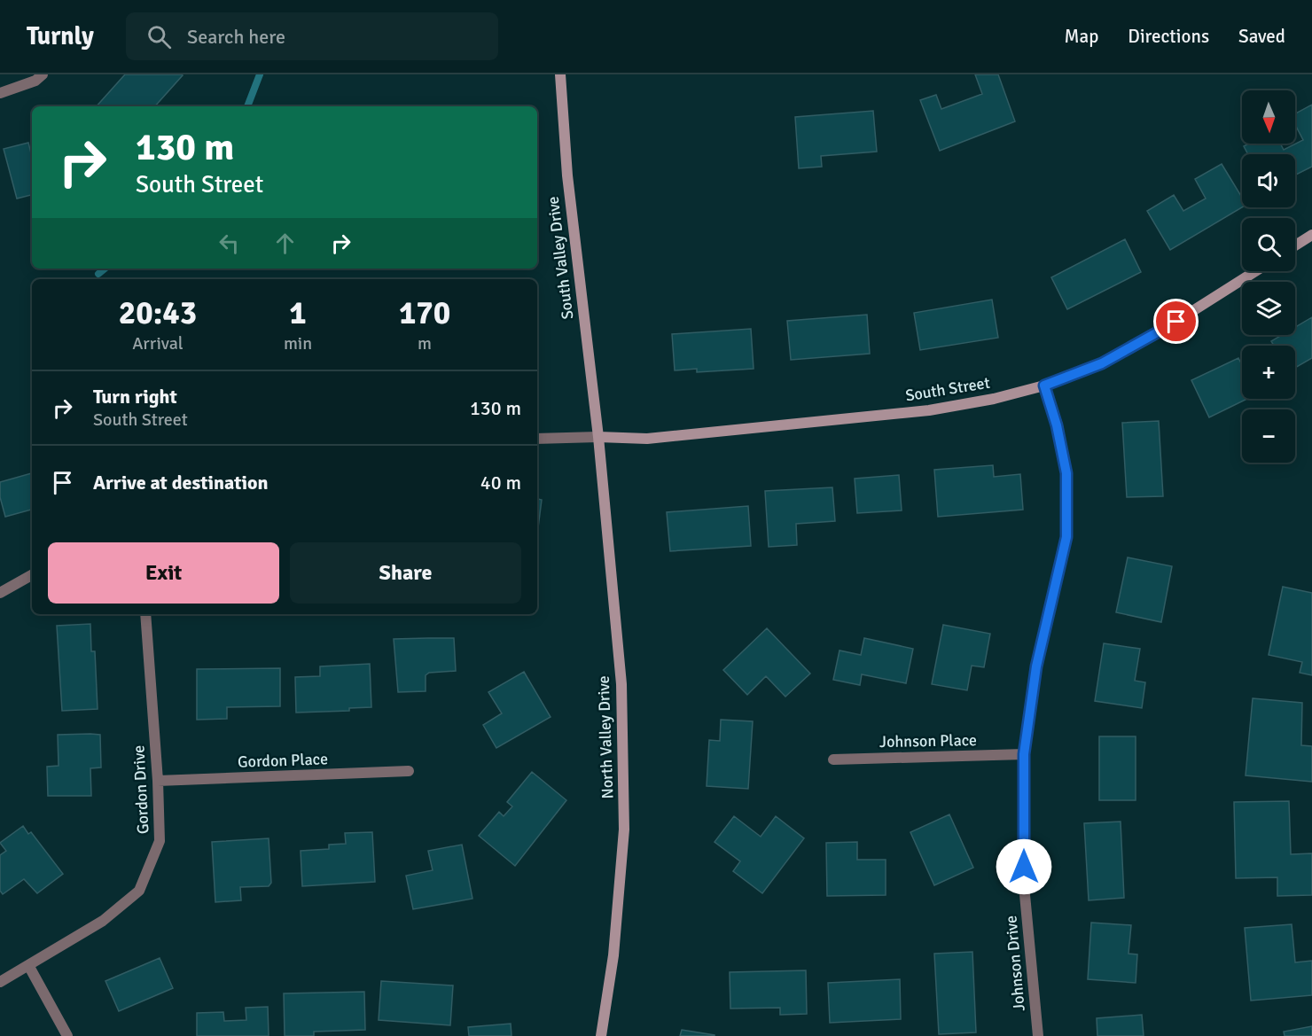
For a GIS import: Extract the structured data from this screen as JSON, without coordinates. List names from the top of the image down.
{
  "streets": {
    "street": [
      "South Valley Drive",
      "South Street",
      "North Valley Drive",
      "Johnson Place",
      "Gordon Place",
      "Gordon Drive",
      "Johnson Drive"
    ]
  },
  "crossings": [
    ["South Valley Drive", "South Street"],
    ["South Valley Drive", "North Valley Drive"],
    ["South Street", "North Valley Drive"],
    ["South Street", "Johnson Drive"],
    ["Johnson Place", "Johnson Drive"],
    ["Gordon Place", "Gordon Drive"]
  ],
  "north": "bottom",
  "page": {
    "header": "Turnly",
    "search": "Search here",
    "nav": ["Map", "Directions", "Saved"],
    "map_buttons": ["+", "−"],
    "turn": ["130 m", "South Street"],
    "eta": [
      "20:43",
      "Arrival",
      "1",
      "min",
      "170",
      "m"
    ],
    "list": [
      {
        "name": "Turn right",
        "note": "South Street",
        "value": "130 m"
      },
      {
        "name": "Arrive at destination",
        "value": "40 m"
      }
    ],
    "buttons": ["Exit", "Share"]
  }
}
